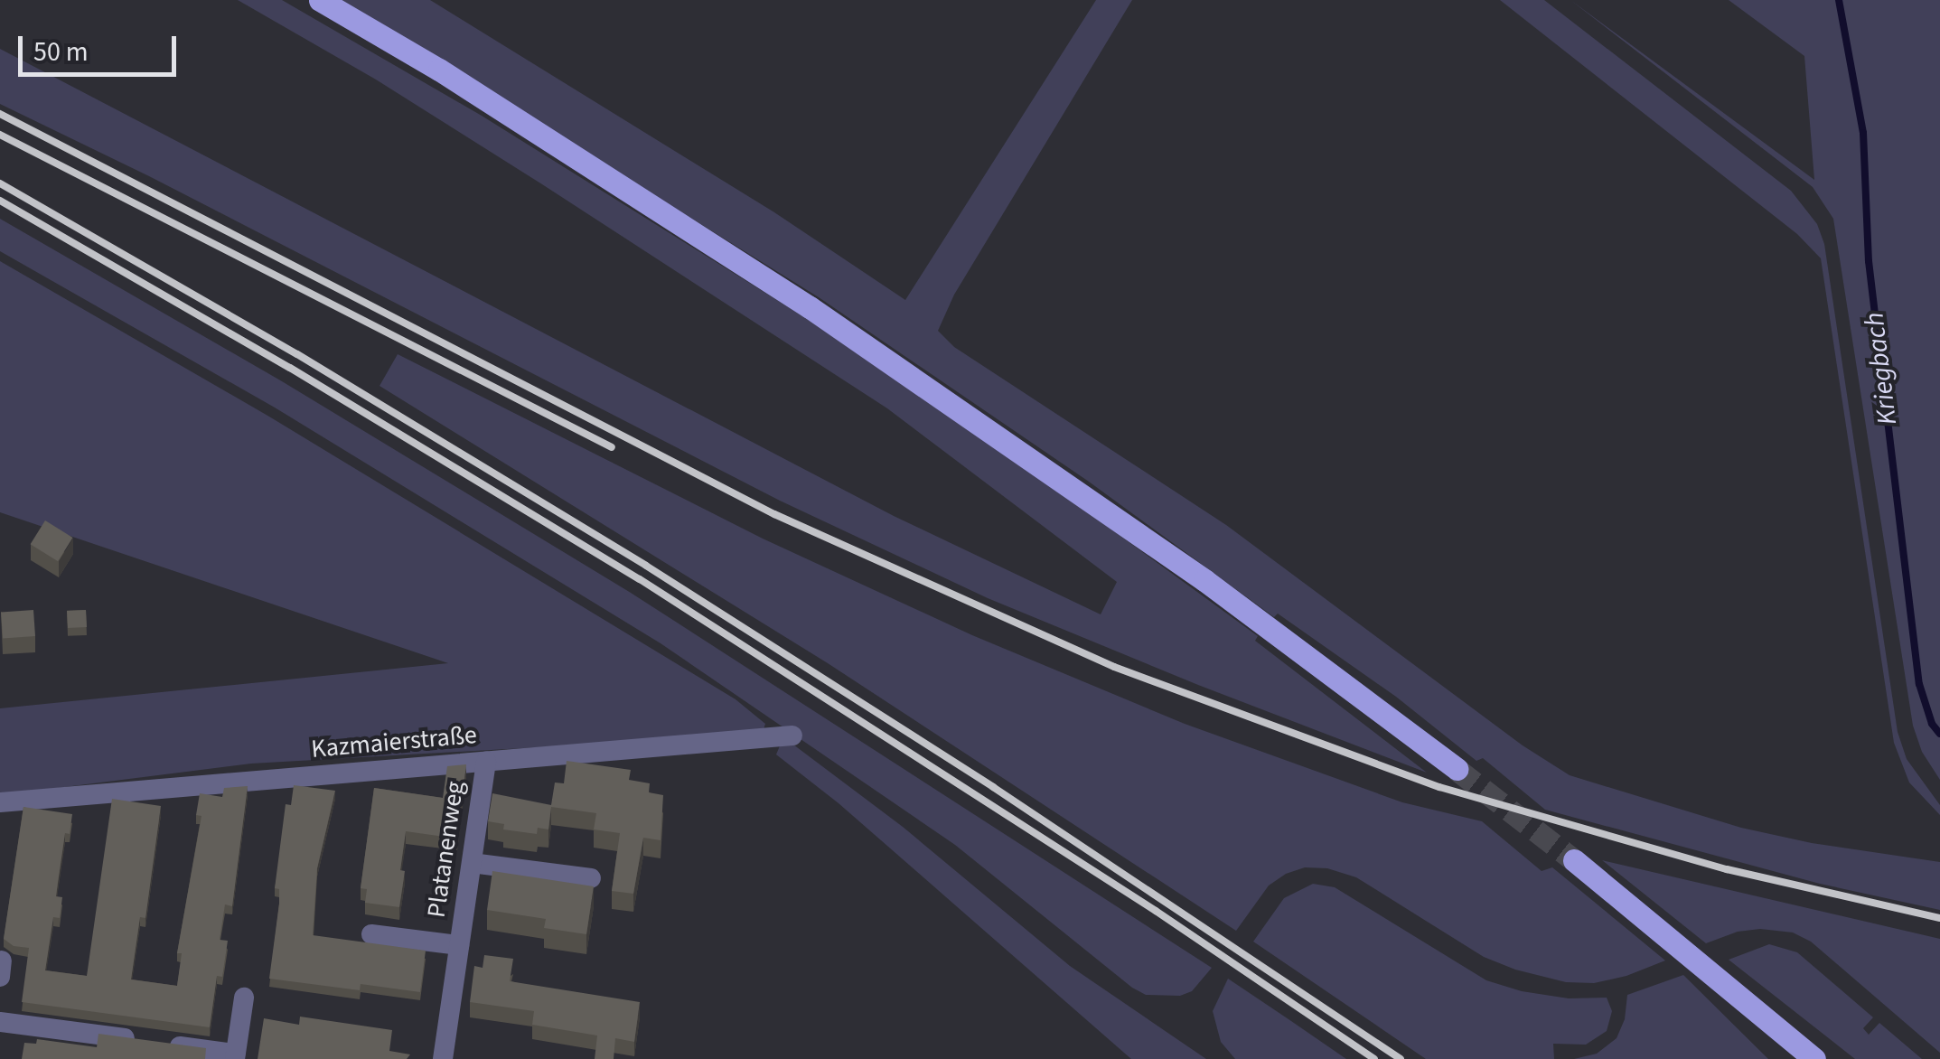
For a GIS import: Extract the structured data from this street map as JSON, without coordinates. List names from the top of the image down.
{
  "streets": {
    "street": ["Kazmaierstraße", "Platanenweg"]
  },
  "crossings": [
    ["Kazmaierstraße", "Platanenweg"]
  ],
  "water": ["Kriegbach"],
  "scale_bar": "50 m"
}
